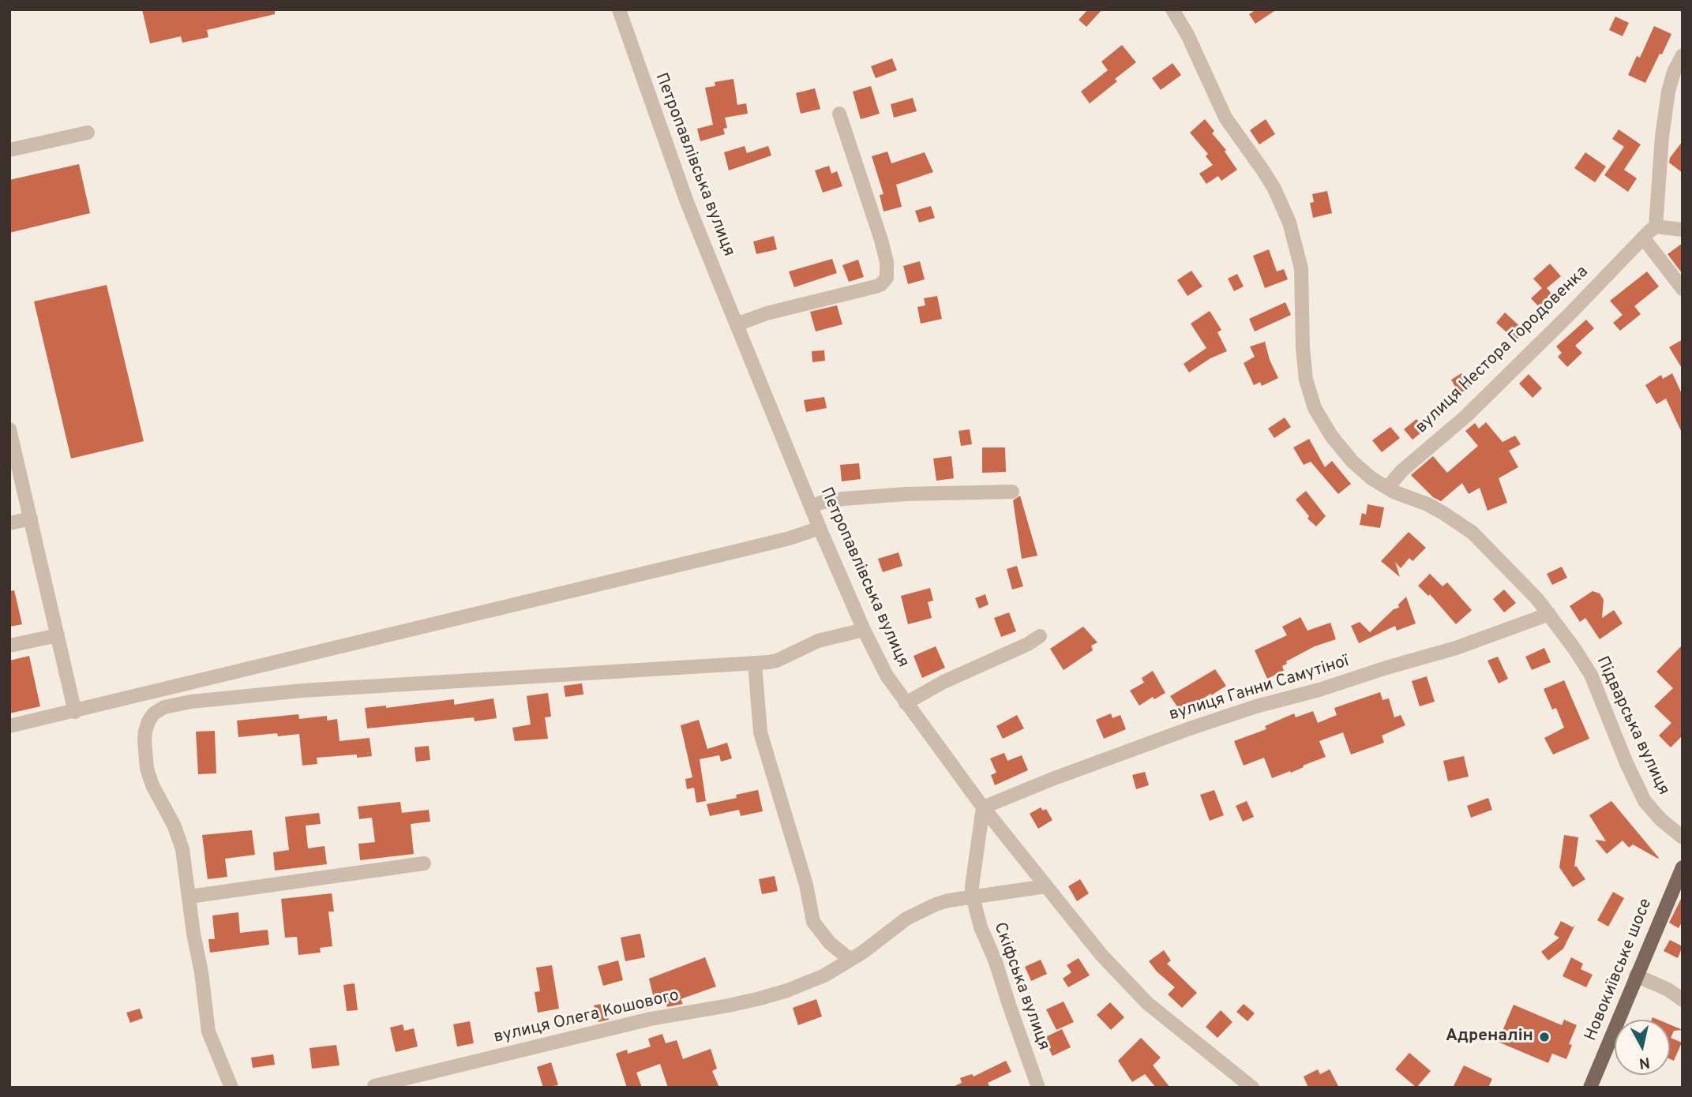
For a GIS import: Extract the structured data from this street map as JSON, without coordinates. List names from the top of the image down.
{
  "streets": {
    "main road": ["Новокиївське шосе"],
    "street": [
      "Петропавлівська вулиця",
      "вулиця Нестора Городовенка",
      "вулиця Ганни Самутіної",
      "Підварська вулиця",
      "Скіфська вулиця",
      "вулиця Олега Кошового"
    ]
  },
  "crossings": [
    ["Петропавлівська вулиця", "вулиця Ганни Самутіної"],
    ["Петропавлівська вулиця", "Скіфська вулиця"],
    ["Петропавлівська вулиця", "вулиця Олега Кошового"],
    ["вулиця Нестора Городовенка", "Підварська вулиця"],
    ["вулиця Ганни Самутіної", "Підварська вулиця"],
    ["вулиця Ганни Самутіної", "Скіфська вулиця"],
    ["Скіфська вулиця", "вулиця Олега Кошового"]
  ],
  "places": ["Адреналін"],
  "north": "bottom"
}
